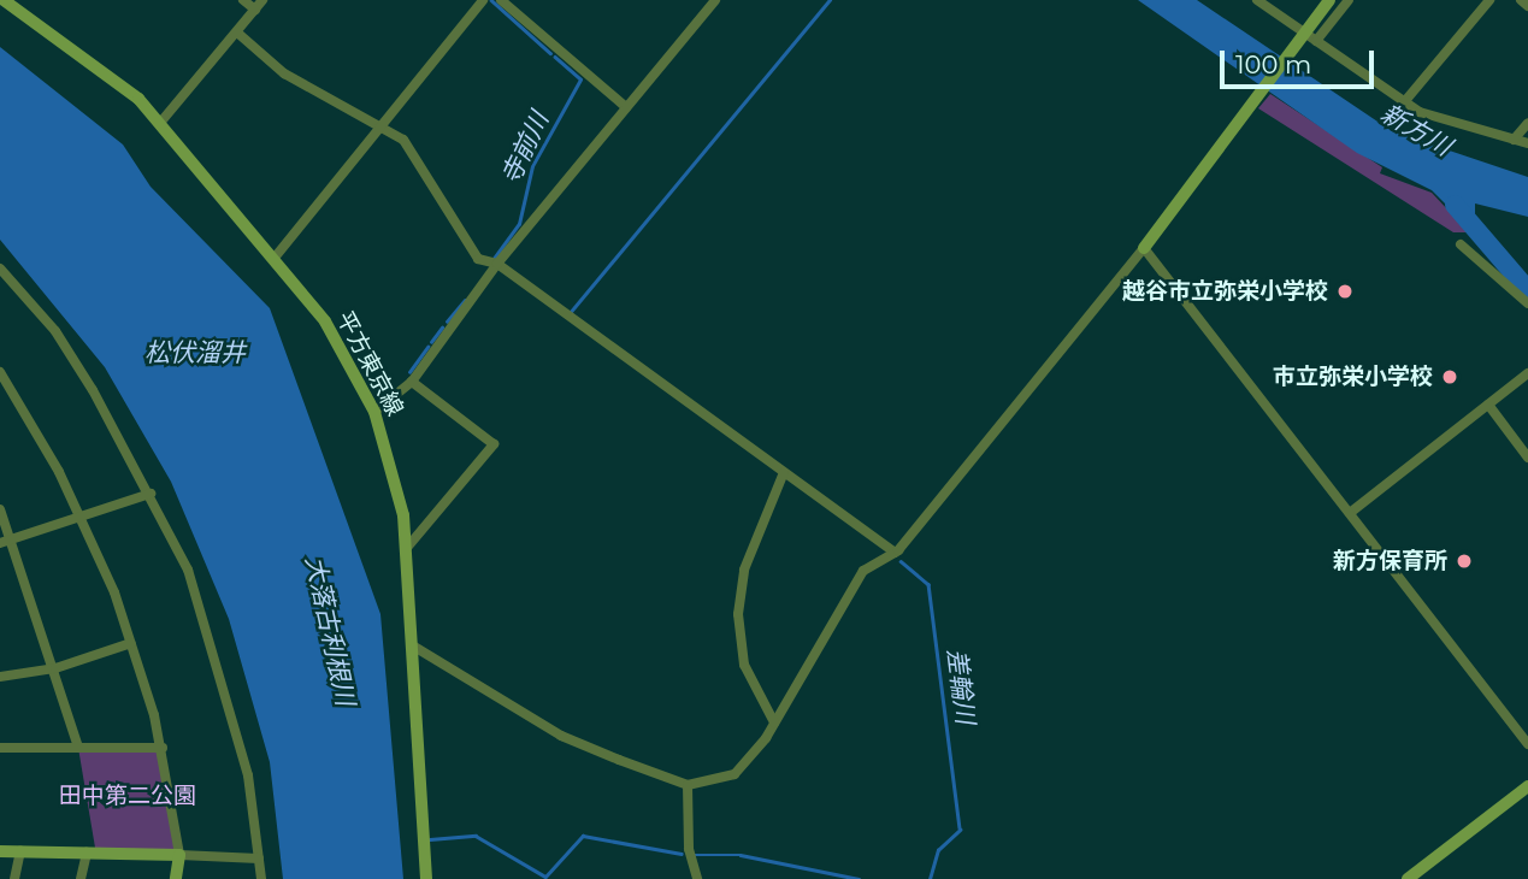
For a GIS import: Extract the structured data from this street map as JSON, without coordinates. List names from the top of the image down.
{
  "streets": {
    "main road": ["平方東京線"]
  },
  "water": [
    "新方川",
    "寺前川",
    "松伏溜井",
    "大落古利根川",
    "差輪川"
  ],
  "parks": ["田中第二公園"],
  "places": ["越谷市立弥栄小学校", "市立弥栄小学校", "新方保育所"],
  "scale_bar": "100 m"
}
